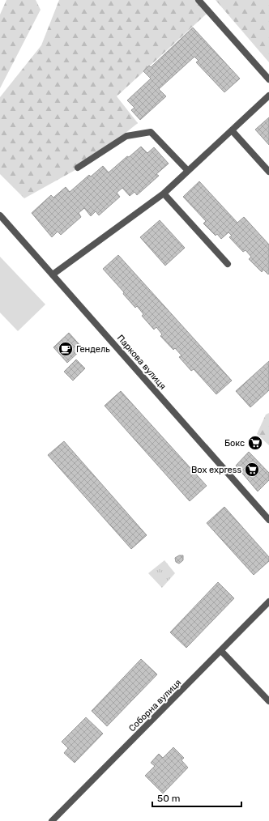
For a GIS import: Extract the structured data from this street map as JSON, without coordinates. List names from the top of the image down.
{
  "streets": {
    "street": ["Паркова вулиця", "Соборна вулиця"]
  },
  "places": {
    "cafe": ["Гендель"],
    "supermarket": ["Бокс", "Box express"]
  },
  "scale_bar": "50 m"
}
